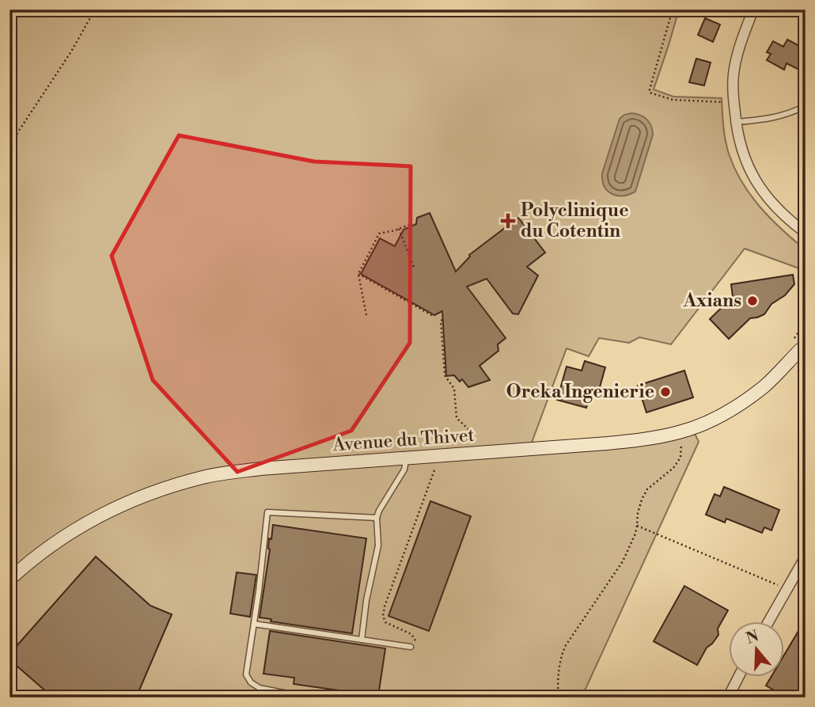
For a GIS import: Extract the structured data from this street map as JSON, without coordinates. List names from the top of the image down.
{
  "streets": {
    "main road": ["Avenue du Thivet"]
  },
  "places": {
    "health": ["Polyclinique du Cotentin"],
    "other": ["Axians", "Oreka Ingenierie"]
  },
  "north": "top"
}
